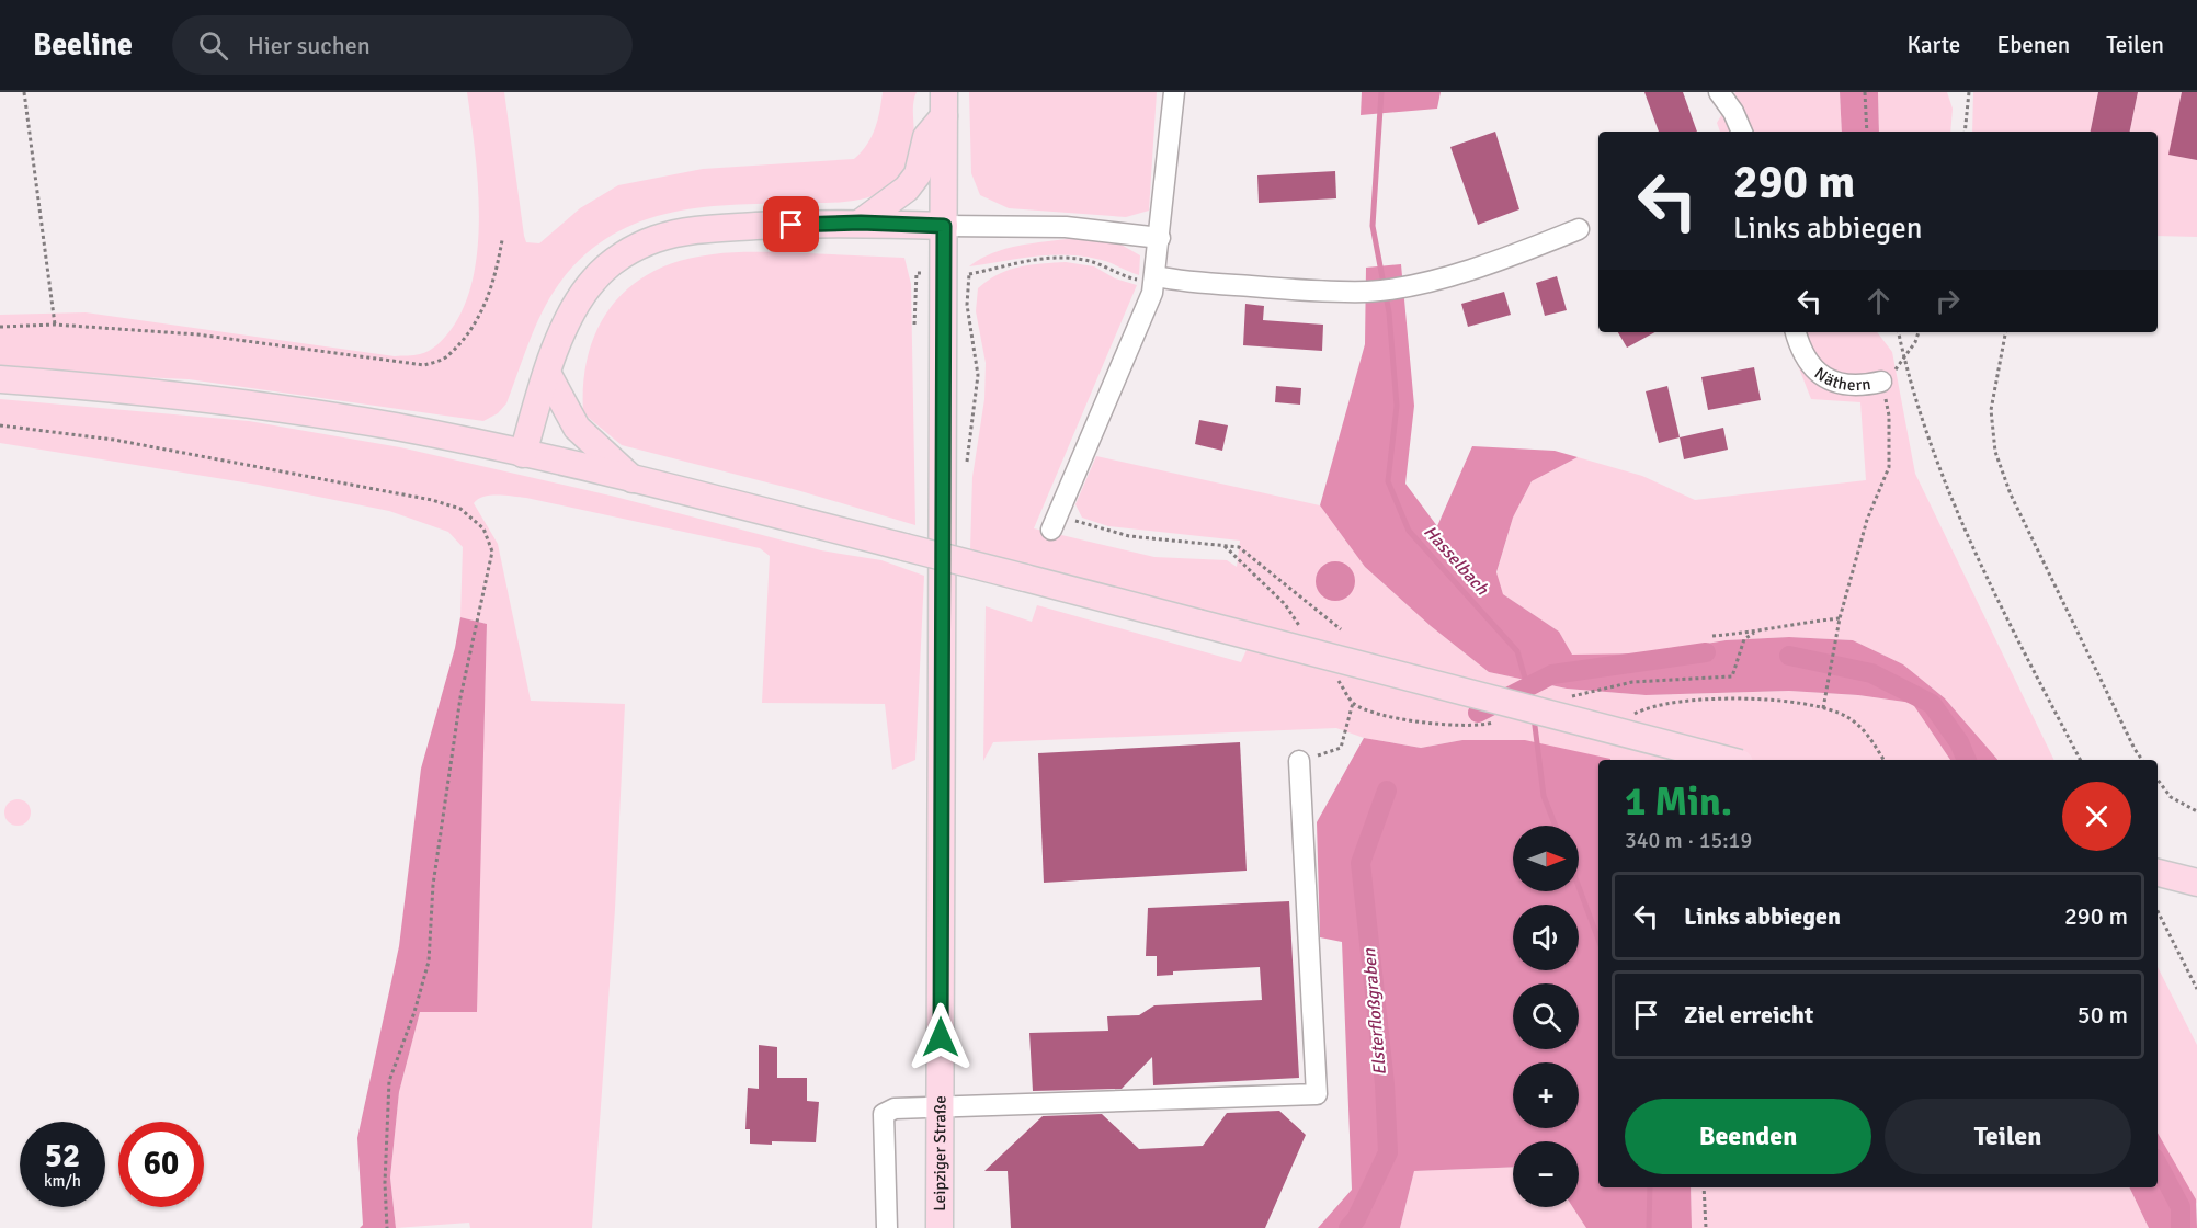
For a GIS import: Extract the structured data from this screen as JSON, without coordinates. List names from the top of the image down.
{
  "streets": {
    "main road": ["Leipziger Straße"],
    "street": ["Näthern"]
  },
  "water": ["Hasselbach", "Elsterfloßgraben"],
  "north": "right",
  "page": {
    "header": "Beeline",
    "search": "Hier suchen",
    "nav": ["Karte", "Ebenen", "Teilen"],
    "turn": ["290 m", "Links abbiegen"],
    "heading": ["1 Min.", "340 m · 15:19"],
    "map_buttons": ["+", "−"],
    "list": [
      {
        "name": "Links abbiegen",
        "value": "290 m"
      },
      {
        "name": "Ziel erreicht",
        "value": "50 m"
      }
    ],
    "buttons": ["Beenden", "Teilen"],
    "speed": "52 km/h",
    "limit": "60"
  }
}
